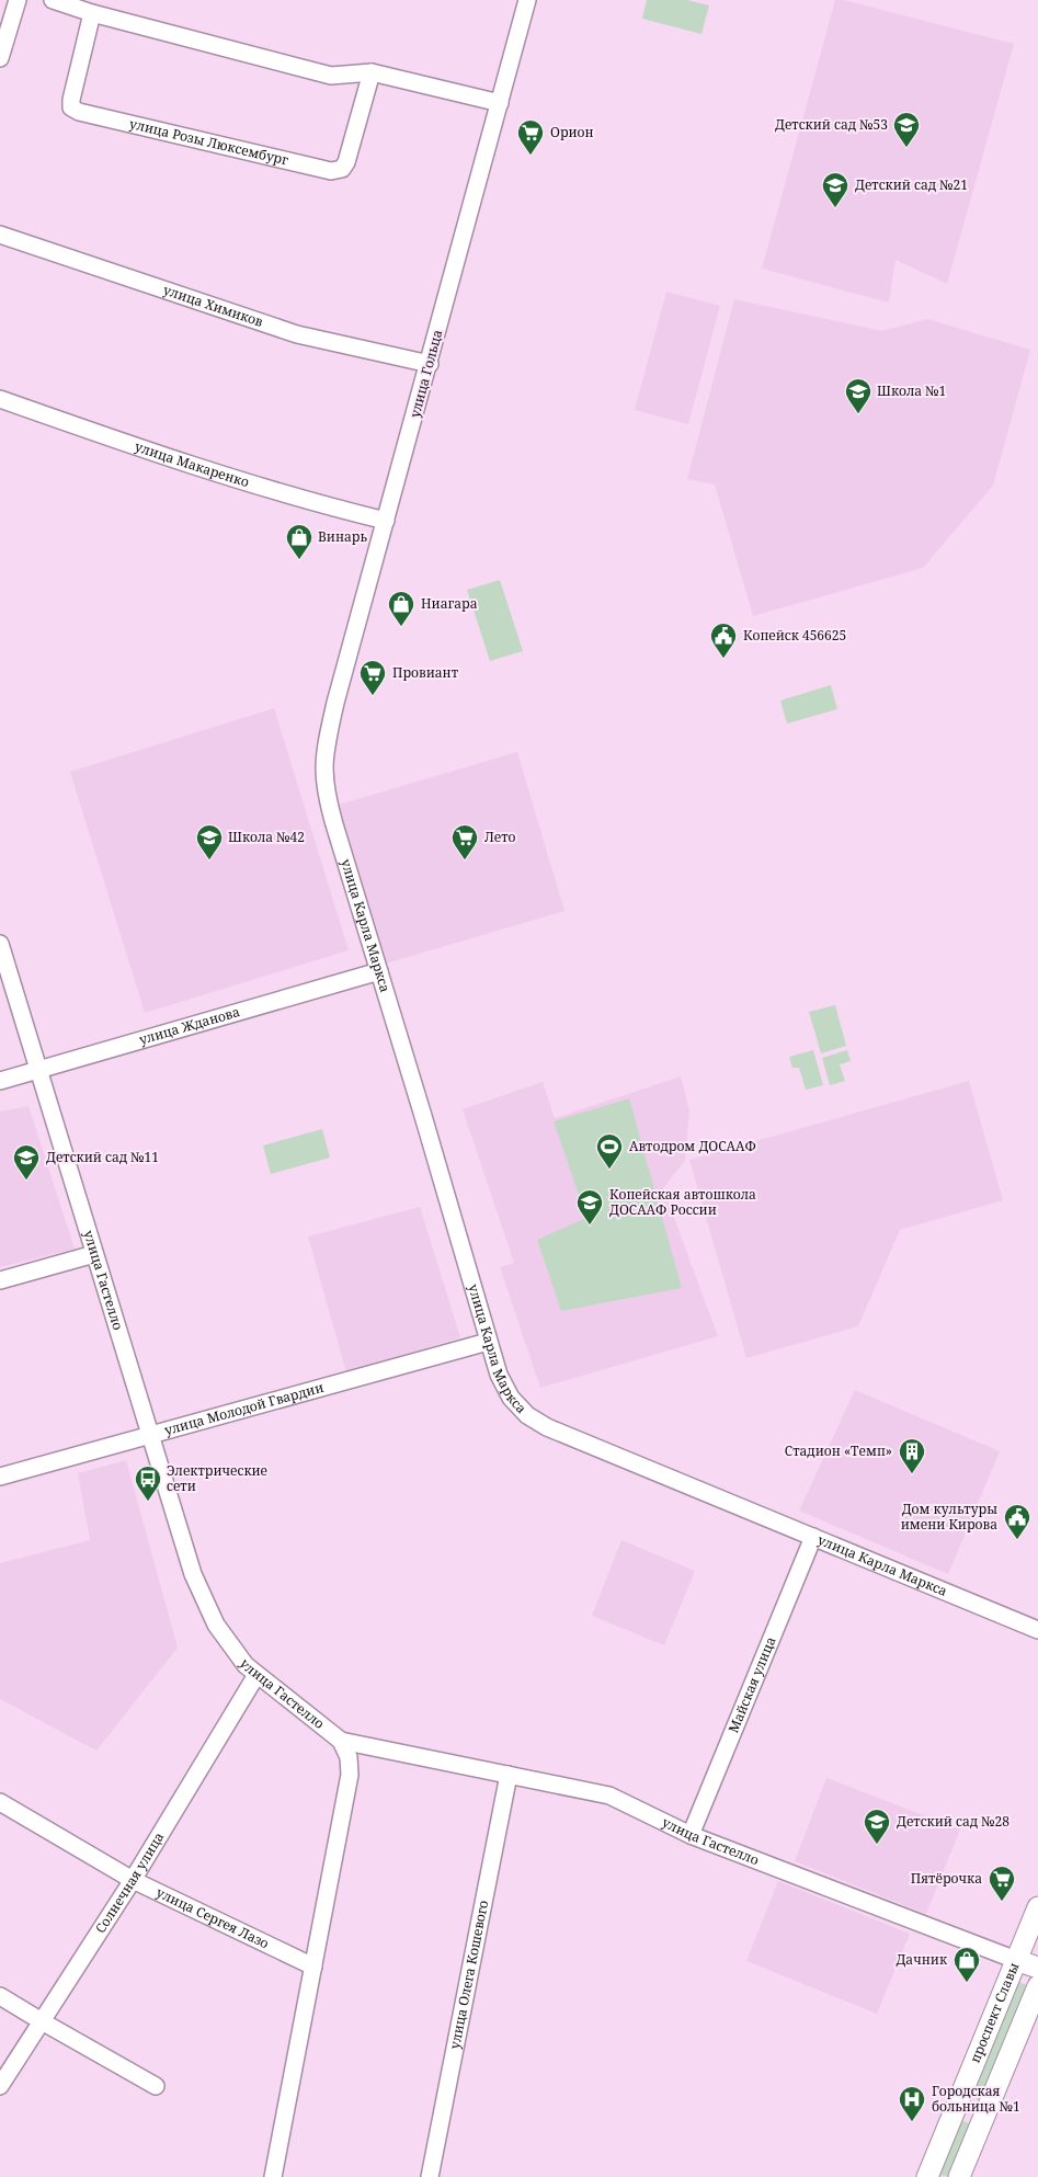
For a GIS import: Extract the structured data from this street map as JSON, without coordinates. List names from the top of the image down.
{
  "streets": {
    "main road": ["улица Гастелло", "проспект Славы"],
    "street": [
      "улица Розы Люксембург",
      "улица Химиков",
      "улица Гольца",
      "улица Макаренко",
      "улица Карла Маркса",
      "улица Жданова",
      "улица Молодой Гвардии",
      "Майская улица",
      "Солнечная улица",
      "улица Сергея Лазо",
      "улица Олега Кошевого"
    ]
  },
  "crossings": [
    ["улица Химиков", "улица Гольца"],
    ["улица Гольца", "улица Макаренко"],
    ["улица Гольца", "улица Карла Маркса"],
    ["улица Карла Маркса", "улица Жданова"],
    ["улица Карла Маркса", "улица Молодой Гвардии"],
    ["улица Карла Маркса", "Майская улица"],
    ["улица Жданова", "улица Гастелло"],
    ["улица Гастелло", "улица Молодой Гвардии"],
    ["улица Гастелло", "Майская улица"],
    ["улица Гастелло", "Солнечная улица"],
    ["улица Гастелло", "улица Олега Кошевого"],
    ["улица Гастелло", "проспект Славы"],
    ["Солнечная улица", "улица Сергея Лазо"]
  ],
  "places": {
    "school or university": [
      "Детский сад №53",
      "Детский сад №21",
      "Школа №1",
      "Школа №42",
      "Детский сад №11",
      "Копейская автошкола ДОСААФ России",
      "Детский сад №28"
    ],
    "supermarket": [
      "Орион",
      "Провиант",
      "Лето",
      "Пятёрочка"
    ],
    "shop": ["Винарь", "Ниагара", "Дачник"],
    "public building": ["Копейск 456625", "Дом культуры имени Кирова"],
    "sports": ["Автодром ДОСААФ"],
    "building": ["Стадион «Темп»"],
    "bus stop": ["Электрические сети"],
    "hospital": ["Городская больница №1"]
  }
}
